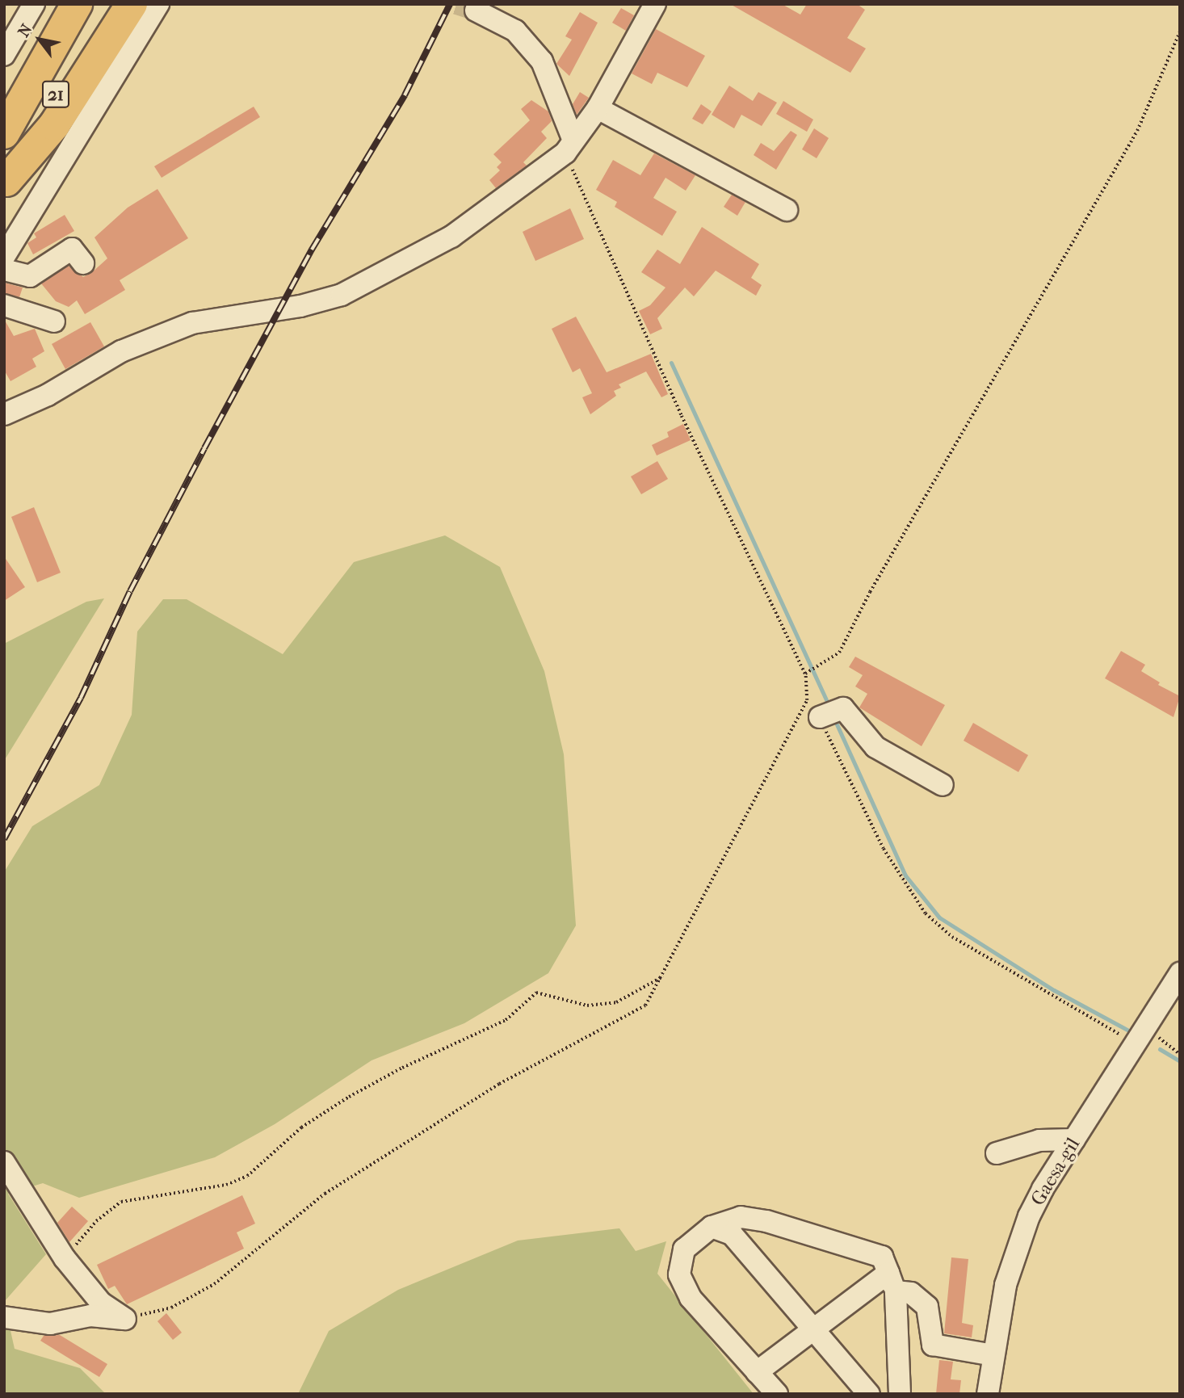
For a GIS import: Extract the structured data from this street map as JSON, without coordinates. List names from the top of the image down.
{
  "streets": {
    "highway": ["21"],
    "street": ["Gaesa-gil"]
  },
  "north": "top left"
}
